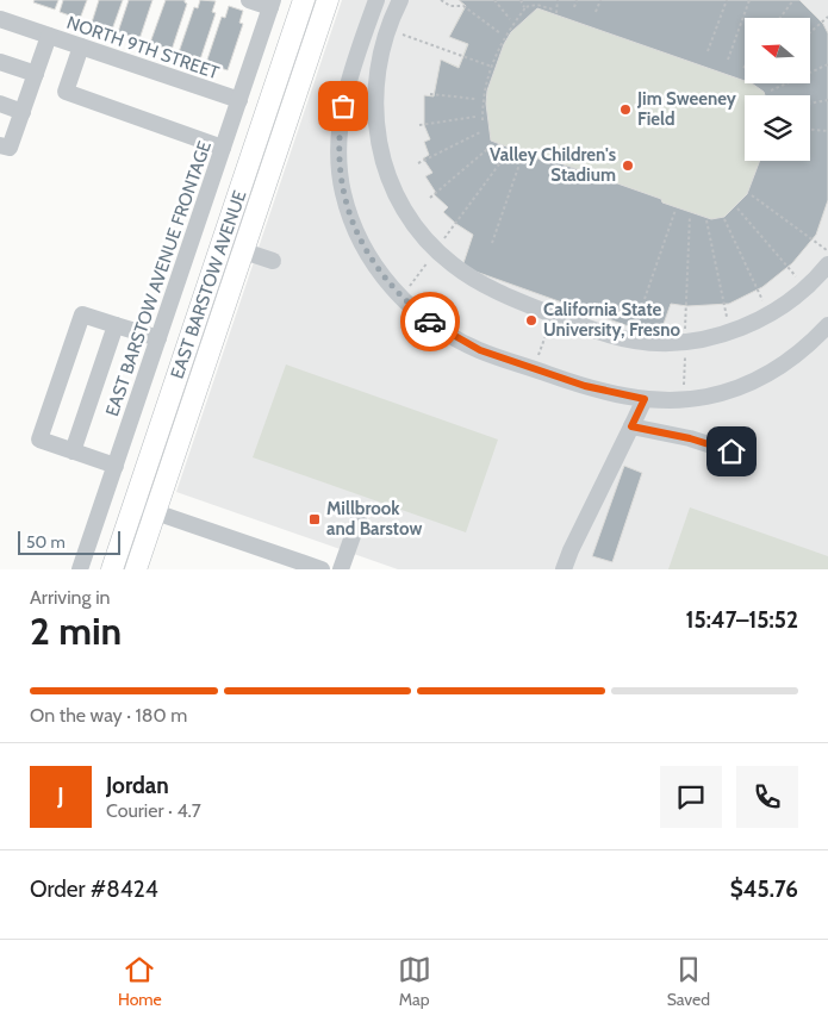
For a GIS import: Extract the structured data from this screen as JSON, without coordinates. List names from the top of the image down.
{
  "streets": {
    "main road": ["EAST BARSTOW AVENUE"],
    "street": ["NORTH 9TH STREET", "EAST BARSTOW AVENUE FRONTAGE"]
  },
  "crossings": [
    ["NORTH 9TH STREET", "EAST BARSTOW AVENUE FRONTAGE"]
  ],
  "places": {
    "other": ["Jim Sweeney Field", "Valley Children's Stadium", "California State University, Fresno"],
    "transit": ["Millbrook and Barstow"]
  },
  "scale_bar": "50 m",
  "north": "left",
  "page": {
    "scale": "50 m",
    "heading": ["2 min", "Arriving in", "15:47–15:52"],
    "panel": [
      "Jordan",
      "Courier · 4.7",
      "Order #8424",
      "$45.76"
    ],
    "bar": "On the way · 180 m",
    "round": "J",
    "tabs": ["Home", "Map", "Saved"]
  }
}
